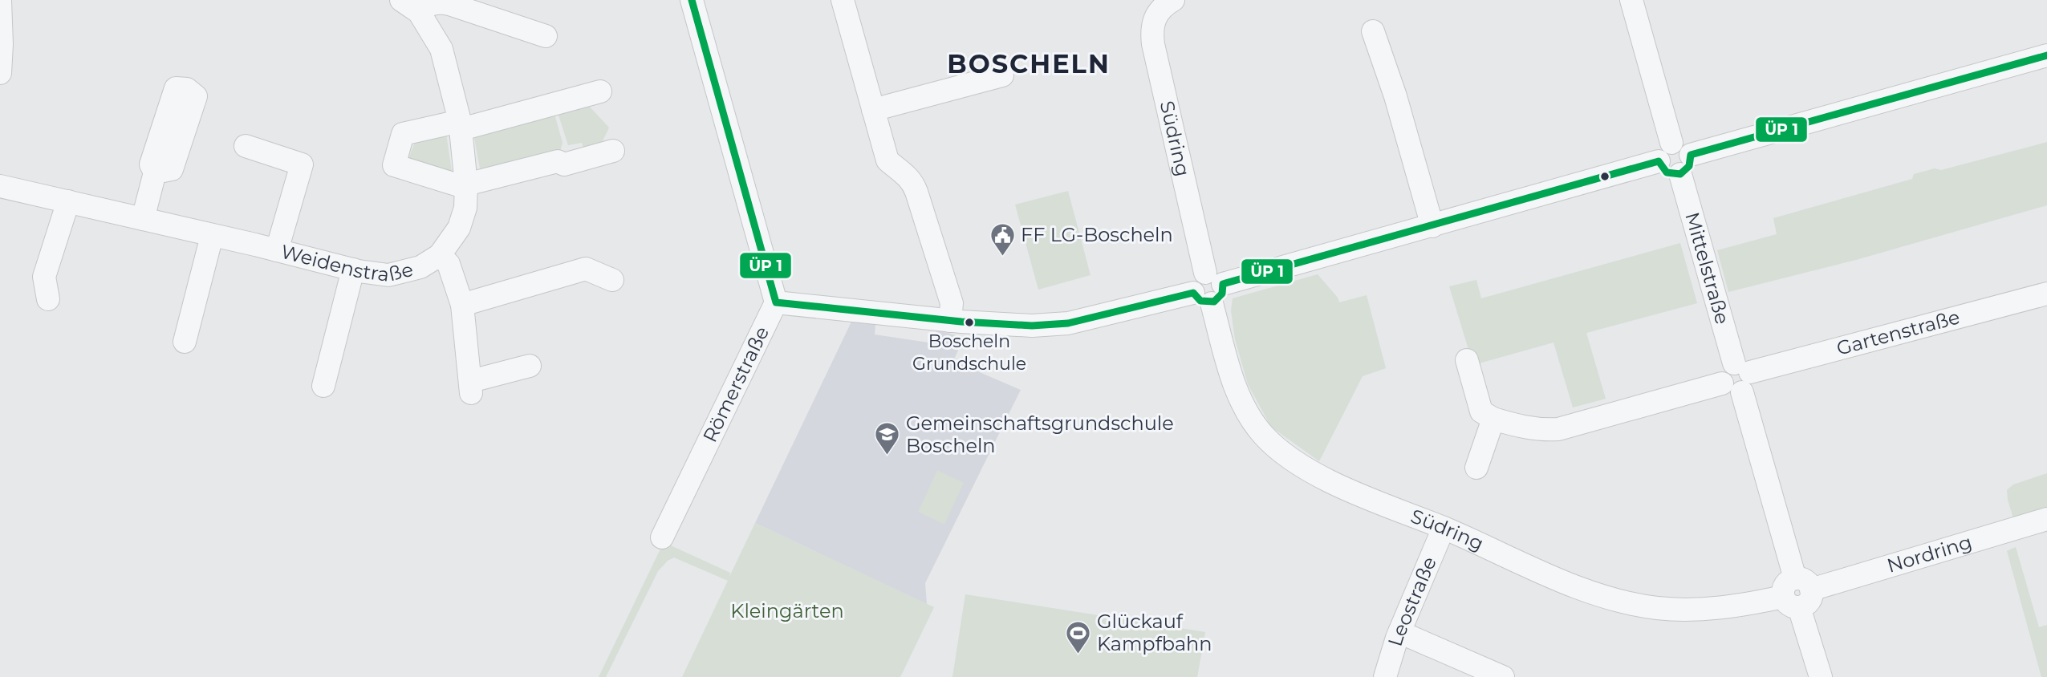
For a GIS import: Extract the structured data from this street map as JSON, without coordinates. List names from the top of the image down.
{
  "streets": {
    "street": [
      "Südring",
      "Weidenstraße",
      "Mittelstraße",
      "Gartenstraße",
      "Römerstraße",
      "Nordring",
      "Leostraße"
    ]
  },
  "crossings": [
    ["Südring", "Mittelstraße"],
    ["Südring", "Nordring"],
    ["Südring", "Leostraße"],
    ["Mittelstraße", "Gartenstraße"],
    ["Mittelstraße", "Nordring"]
  ],
  "districts": ["BOSCHELN"],
  "parks": ["Kleingärten"],
  "places": {
    "public building": ["FF LG-Boscheln"],
    "other": ["Boscheln Grundschule"],
    "school or university": ["Gemeinschaftsgrundschule Boscheln"],
    "sports": ["Glückauf Kampfbahn"]
  }
}
